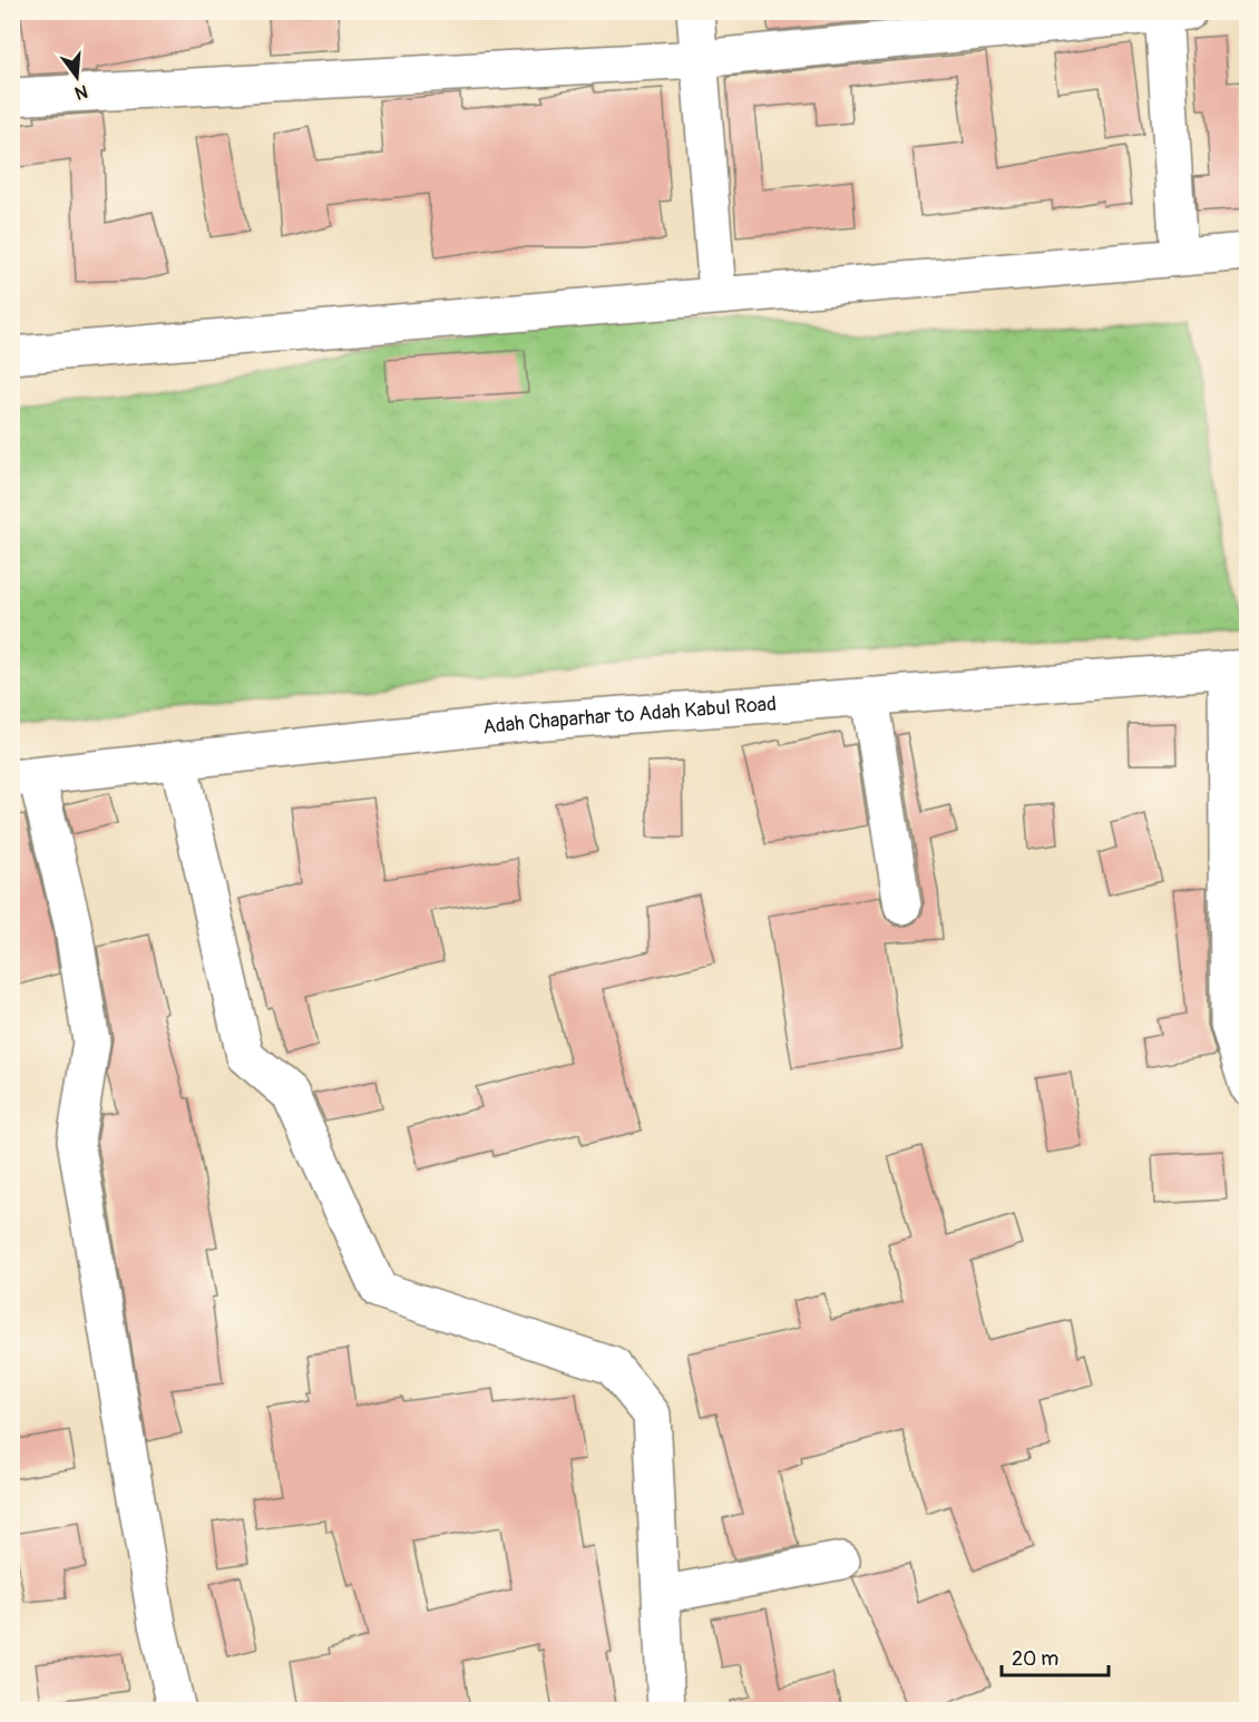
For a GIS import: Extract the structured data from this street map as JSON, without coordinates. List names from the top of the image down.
{
  "streets": {
    "street": ["Adah Chaparhar to Adah Kabul Road"]
  },
  "scale_bar": "20 m",
  "north": "bottom"
}
